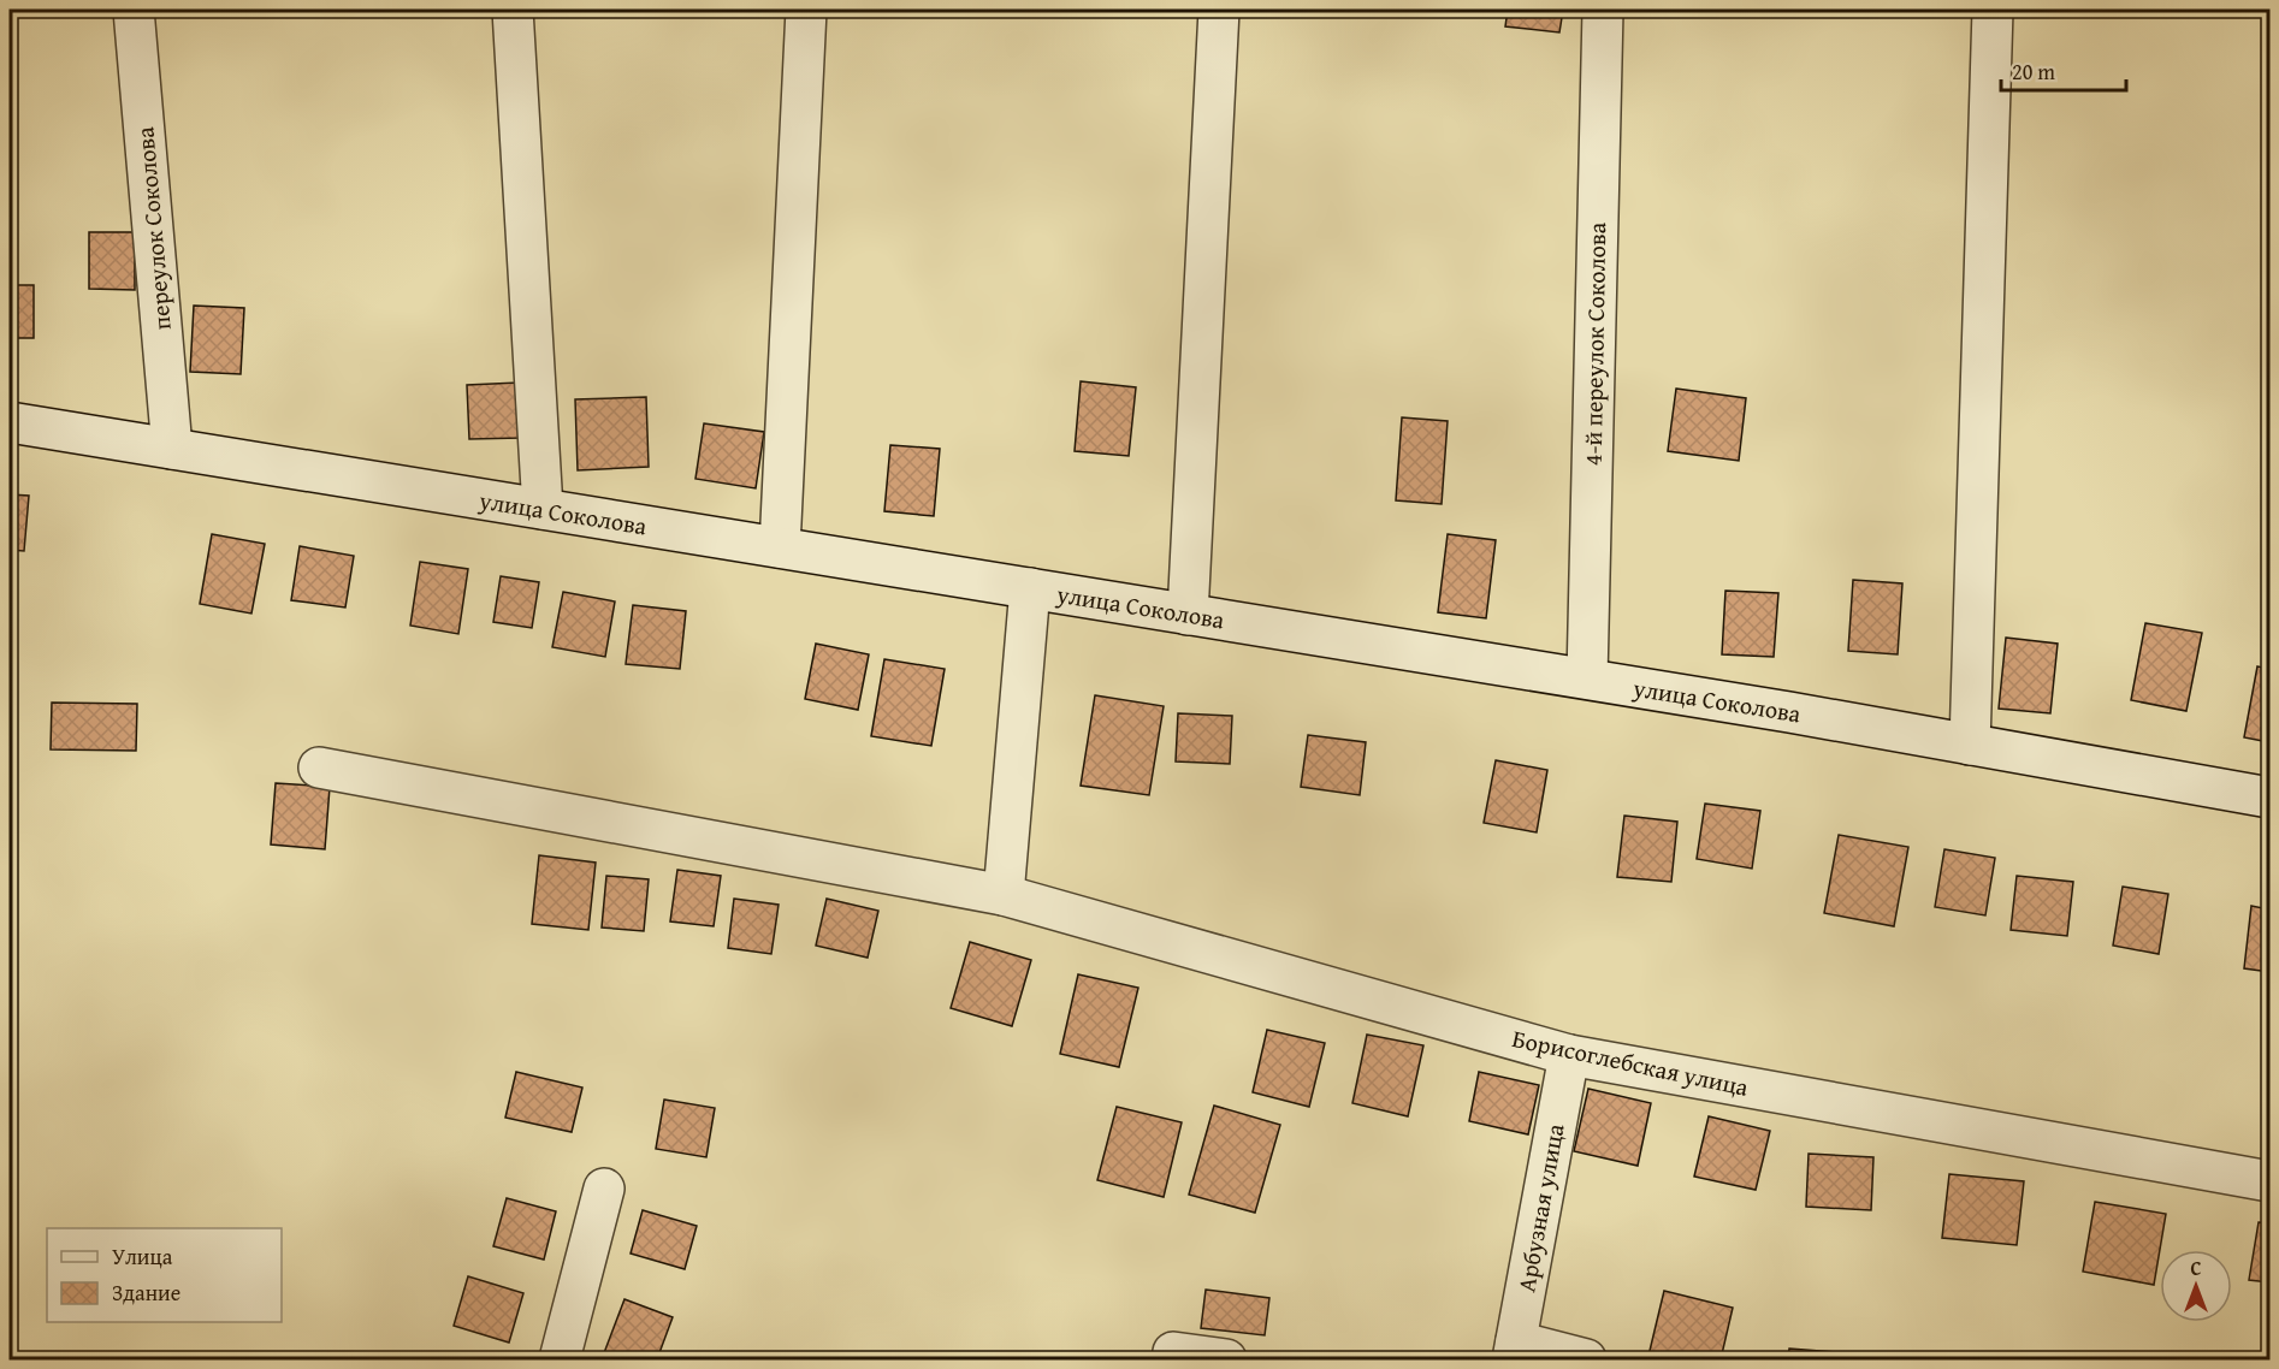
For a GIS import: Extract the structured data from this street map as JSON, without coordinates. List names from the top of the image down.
{
  "streets": {
    "street": [
      "переулок Соколова",
      "4-й переулок Соколова",
      "улица Соколова",
      "Борисоглебская улица",
      "Арбузная улица"
    ]
  },
  "crossings": [
    ["переулок Соколова", "улица Соколова"],
    ["4-й переулок Соколова", "улица Соколова"],
    ["Борисоглебская улица", "Арбузная улица"]
  ],
  "legend": ["Улица", "Здание"],
  "scale_bar": "20 m",
  "north": "top"
}
